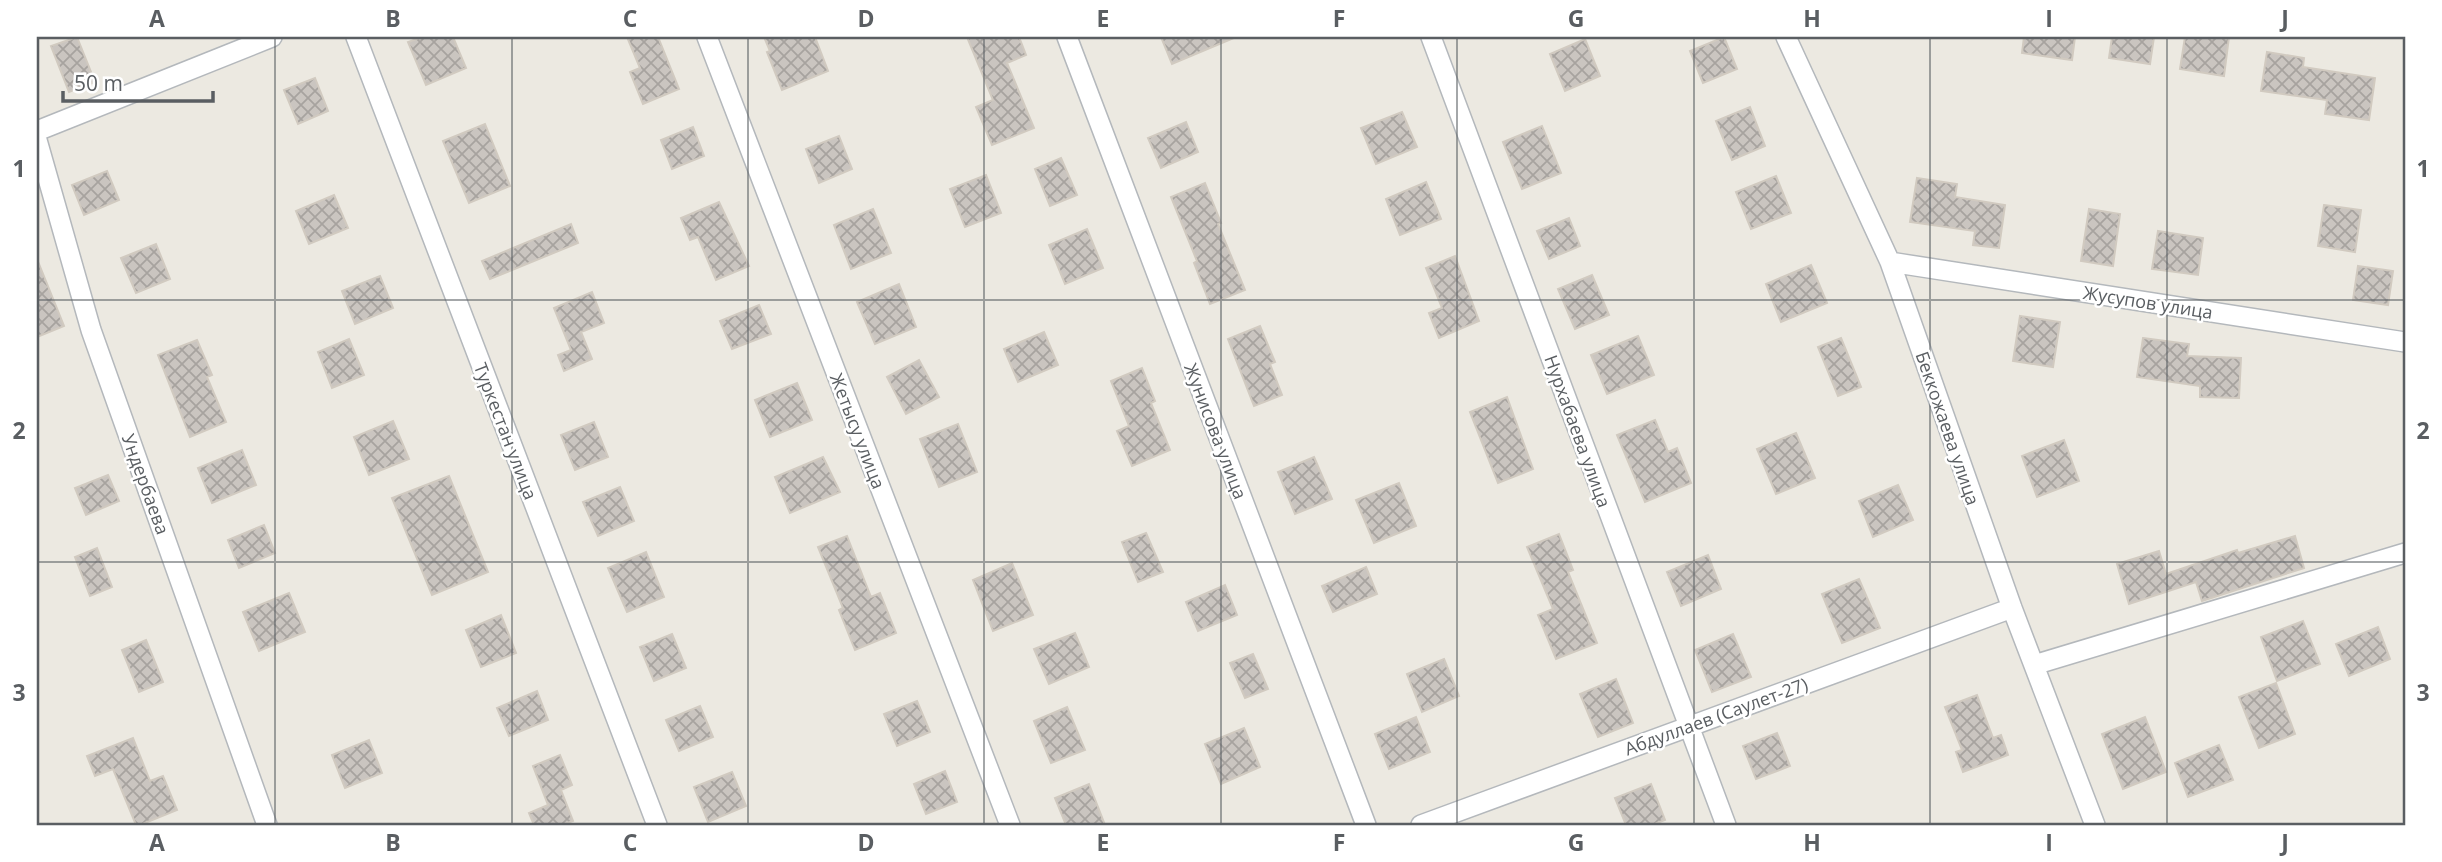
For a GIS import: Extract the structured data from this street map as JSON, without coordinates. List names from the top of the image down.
{
  "streets": {
    "street": [
      "Жусупов улица",
      "Беккожаева улица",
      "Туркестан улица",
      "Жетысу улица",
      "Жунисова улица",
      "Нурхабаева улица",
      "Ундербаева",
      "Абдуллаев (Саулет-27)"
    ]
  },
  "crossings": [
    ["Жусупов улица", "Беккожаева улица"],
    ["Беккожаева улица", "Абдуллаев (Саулет-27)"],
    ["Нурхабаева улица", "Абдуллаев (Саулет-27)"]
  ],
  "scale_bar": "50 m",
  "grid": {
    "columns": [
      "A",
      "B",
      "C",
      "D",
      "E",
      "F",
      "G",
      "H",
      "I",
      "J"
    ],
    "rows": ["1", "2", "3"]
  }
}
